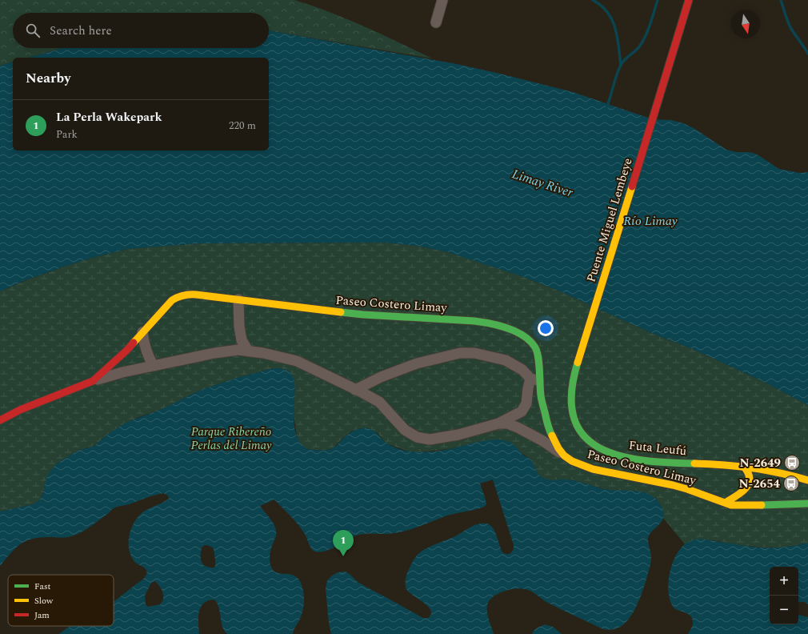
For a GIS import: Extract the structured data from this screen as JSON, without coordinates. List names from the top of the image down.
{
  "streets": {
    "street": ["Puente Miguel Lembeye", "Paseo Costero Limay", "Futa Leufú"]
  },
  "crossings": [
    ["Puente Miguel Lembeye", "Futa Leufú"]
  ],
  "water": ["Limay River", "Río Limay"],
  "parks": ["Parque Ribereño Perlas del Limay"],
  "places": {
    "bus stop": ["N-2649", "N-2654"]
  },
  "legend": ["Fast", "Slow", "Jam"],
  "north": "bottom",
  "page": {
    "search": "Search here",
    "heading": "Nearby",
    "list": [
      {
        "mark": "1",
        "name": "La Perla Wakepark",
        "note": "Park",
        "value": "220 m"
      }
    ],
    "pins": "1",
    "map_buttons": ["+", "−"]
  }
}
